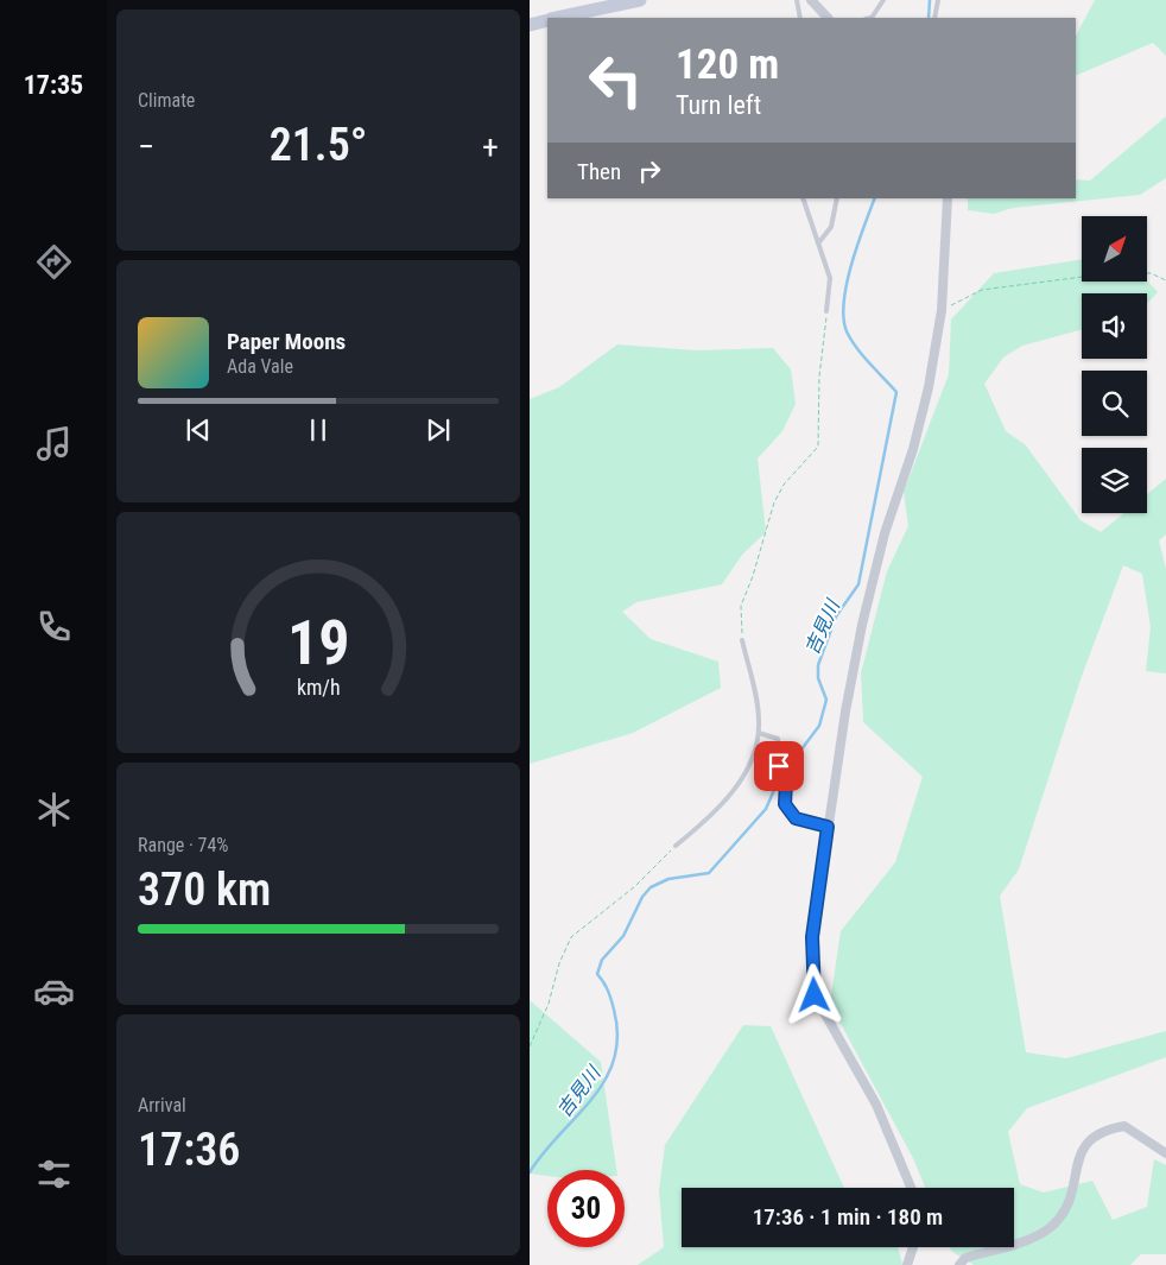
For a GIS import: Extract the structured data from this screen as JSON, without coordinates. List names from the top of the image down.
{
  "water": ["吉見川"],
  "north": "top right",
  "page": {
    "tabs": "17:35",
    "tile": [
      "Climate",
      ["Range · 74%", "370 km"],
      ["Arrival", "17:36"]
    ],
    "turn": ["120 m", "Turn left"],
    "heat": ["−", "21.5°", "+"],
    "then": "Then",
    "song": ["Paper Moons", "Ada Vale"],
    "limit": "30",
    "trip": "17:36 · 1 min · 180 m",
    "gauge": ["19", "km/h"]
  }
}
